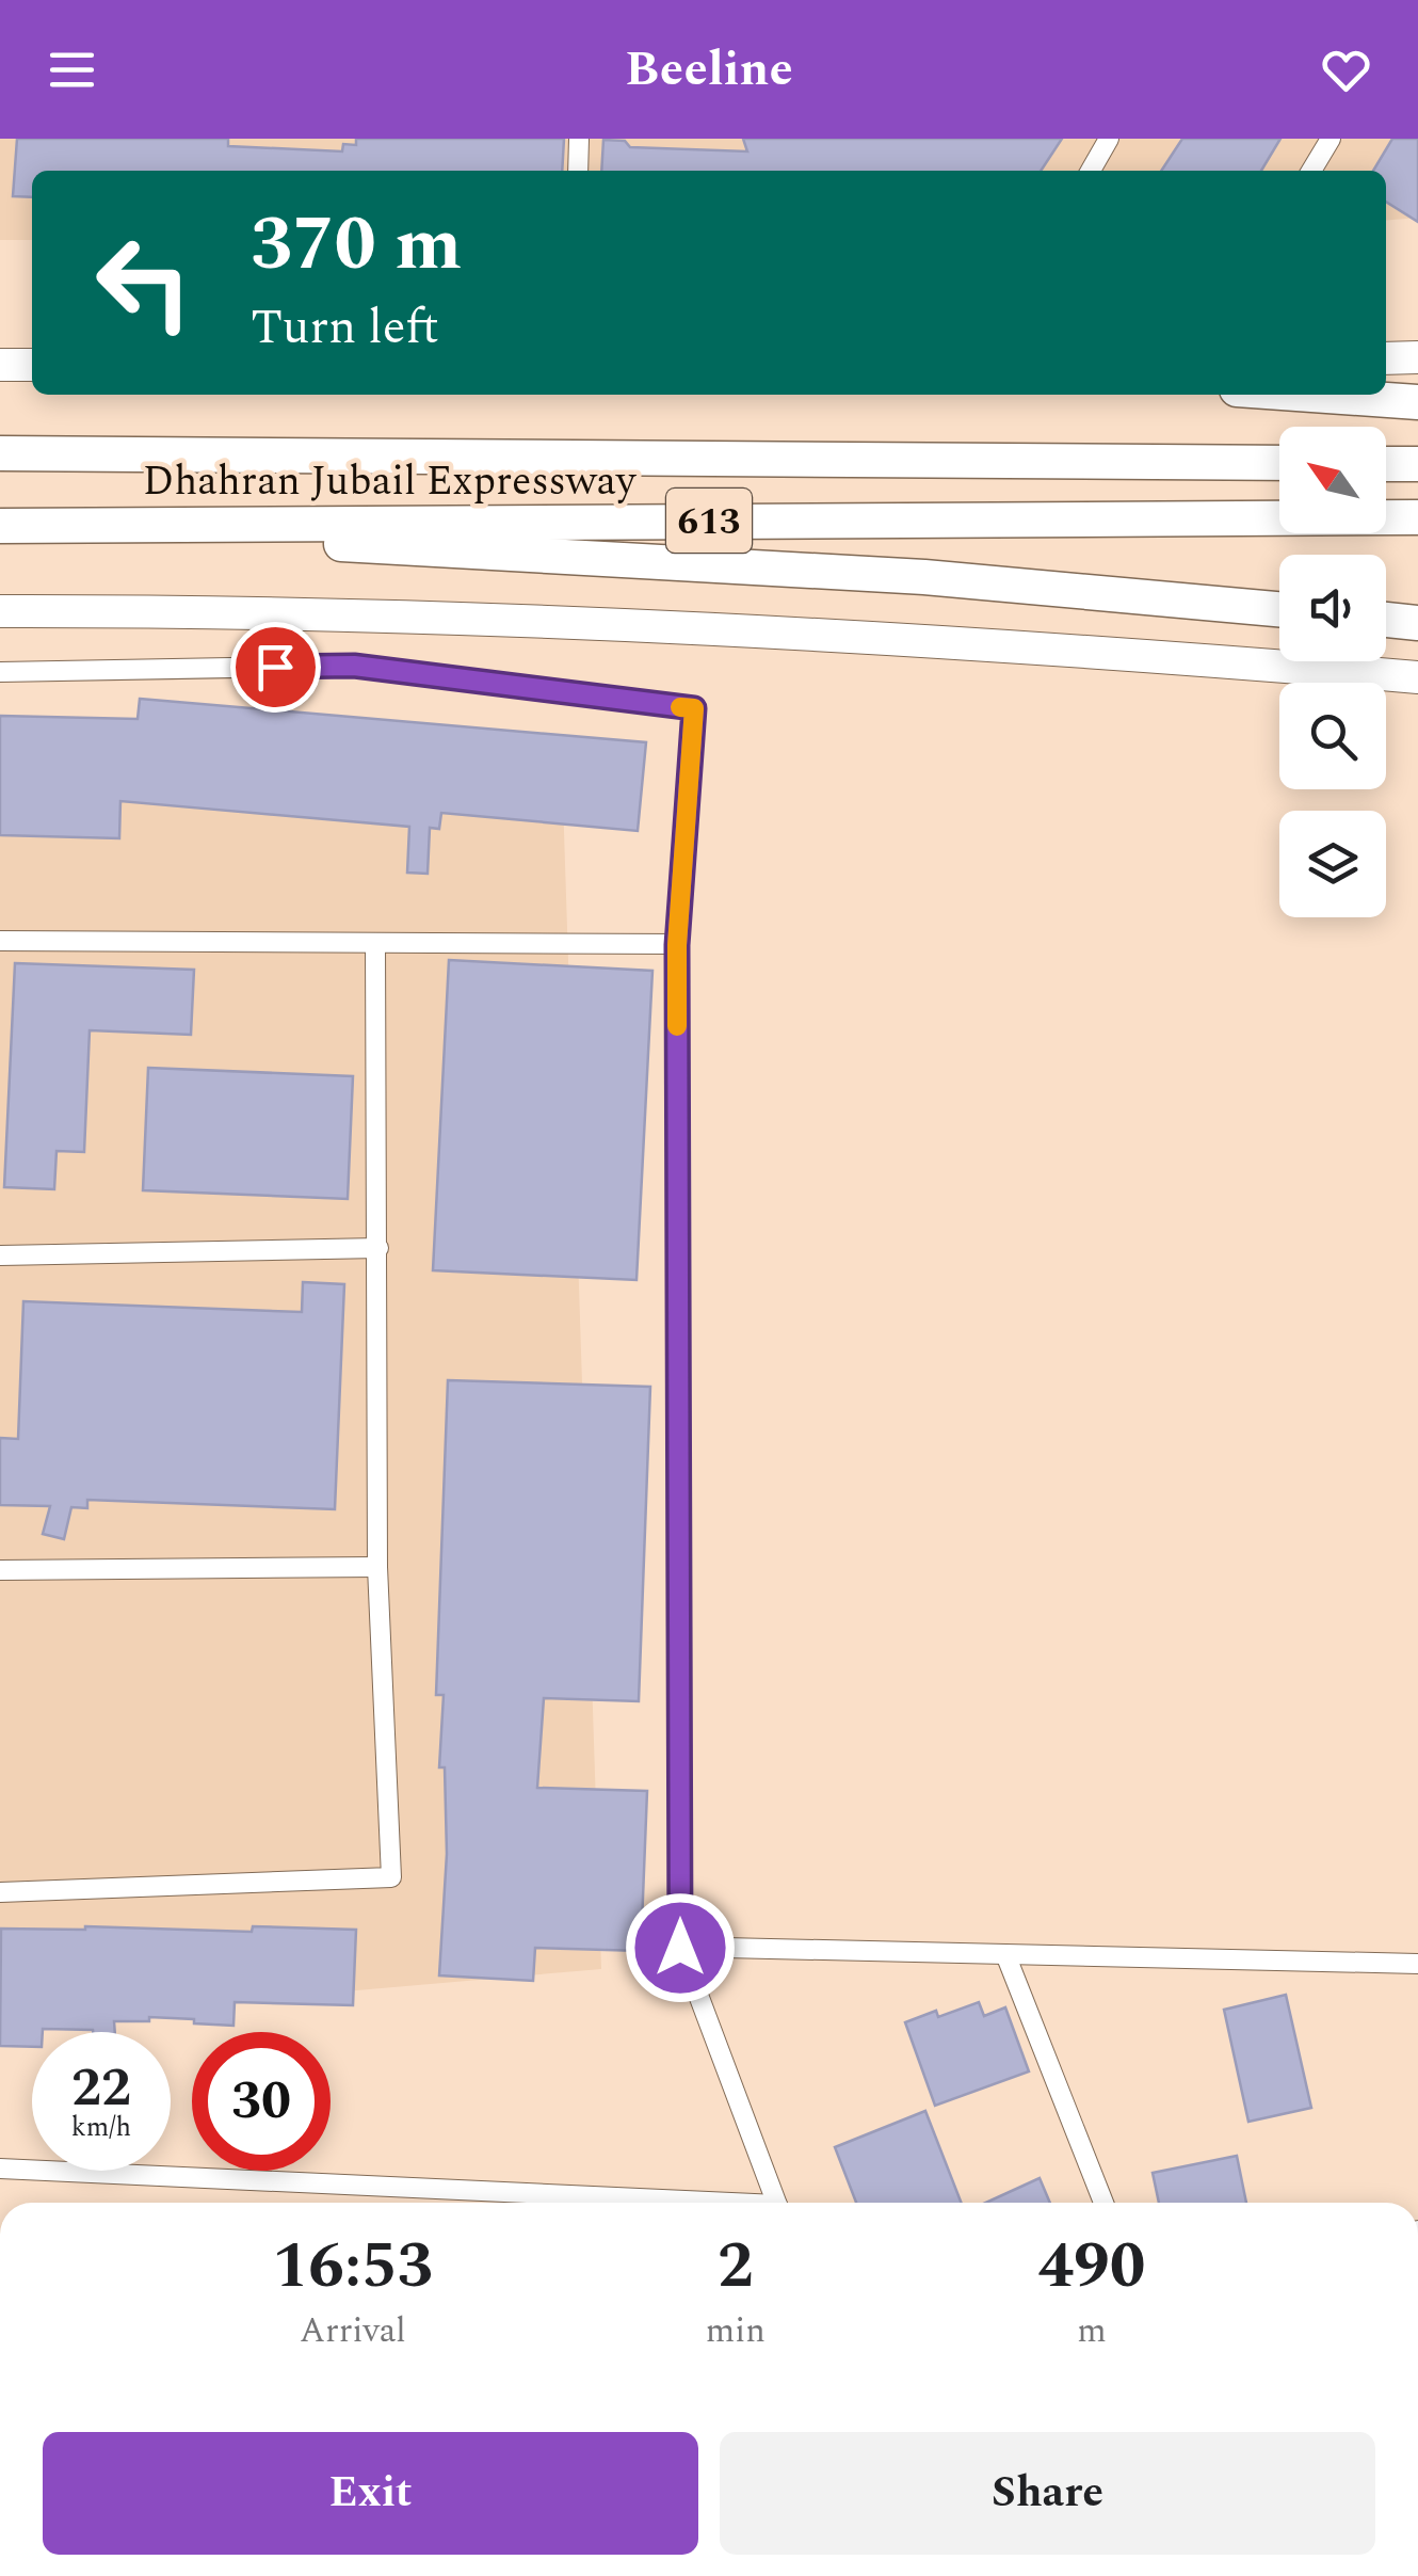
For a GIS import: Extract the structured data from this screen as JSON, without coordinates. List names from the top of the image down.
{
  "streets": {
    "highway": ["Dhahran Jubail Expressway", "613"]
  },
  "north": "top left",
  "page": {
    "header": "Beeline",
    "turn": ["370 m", "Turn left"],
    "speed": "22 km/h",
    "limit": "30",
    "eta": [
      "16:53",
      "Arrival",
      "2",
      "min",
      "490",
      "m"
    ],
    "buttons": ["Exit", "Share"]
  }
}
